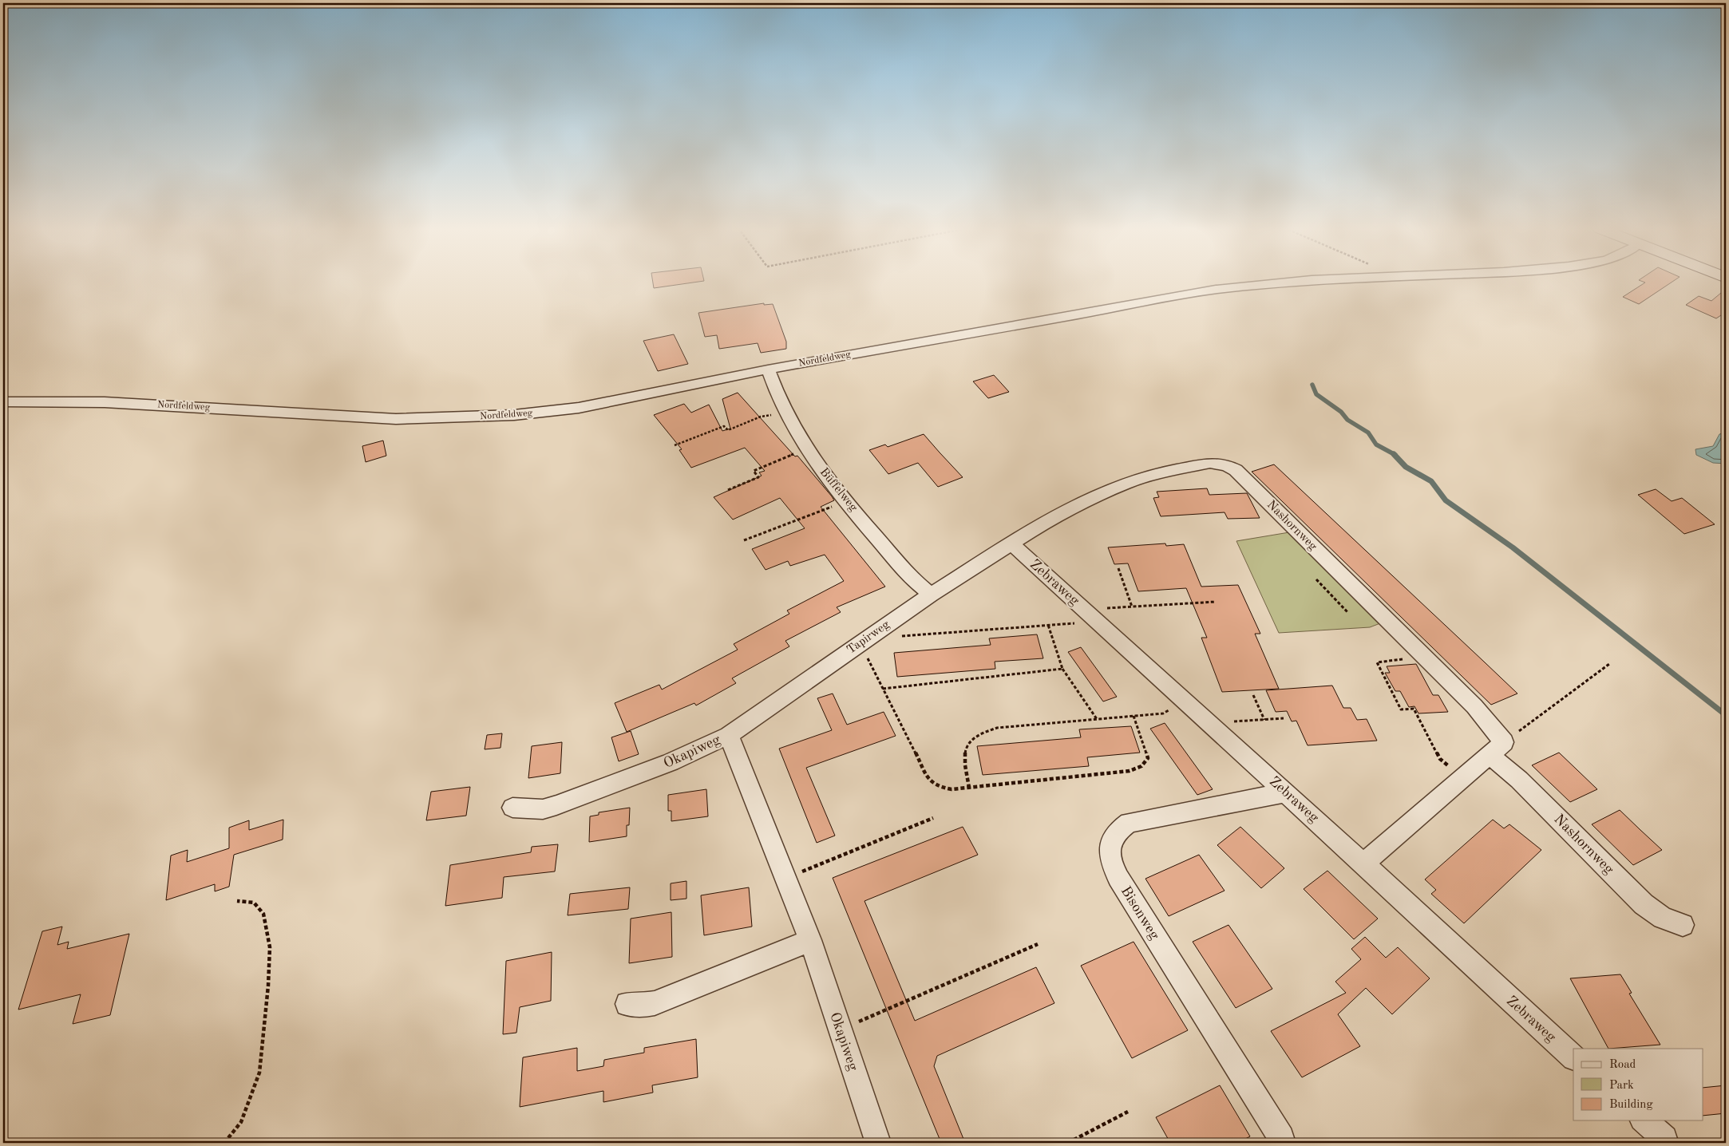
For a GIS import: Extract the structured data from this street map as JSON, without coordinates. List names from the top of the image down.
{
  "streets": {
    "street": [
      "Nordfeldweg",
      "Büffelweg",
      "Nashornweg",
      "Zebraweg",
      "Tapirweg",
      "Okapiweg",
      "Bisonweg"
    ]
  },
  "crossings": [
    ["Nordfeldweg", "Büffelweg"],
    ["Büffelweg", "Tapirweg"],
    ["Nashornweg", "Zebraweg"],
    ["Nashornweg", "Tapirweg"],
    ["Zebraweg", "Tapirweg"],
    ["Zebraweg", "Bisonweg"],
    ["Tapirweg", "Okapiweg"]
  ],
  "legend": ["Road", "Park", "Building"]
}
